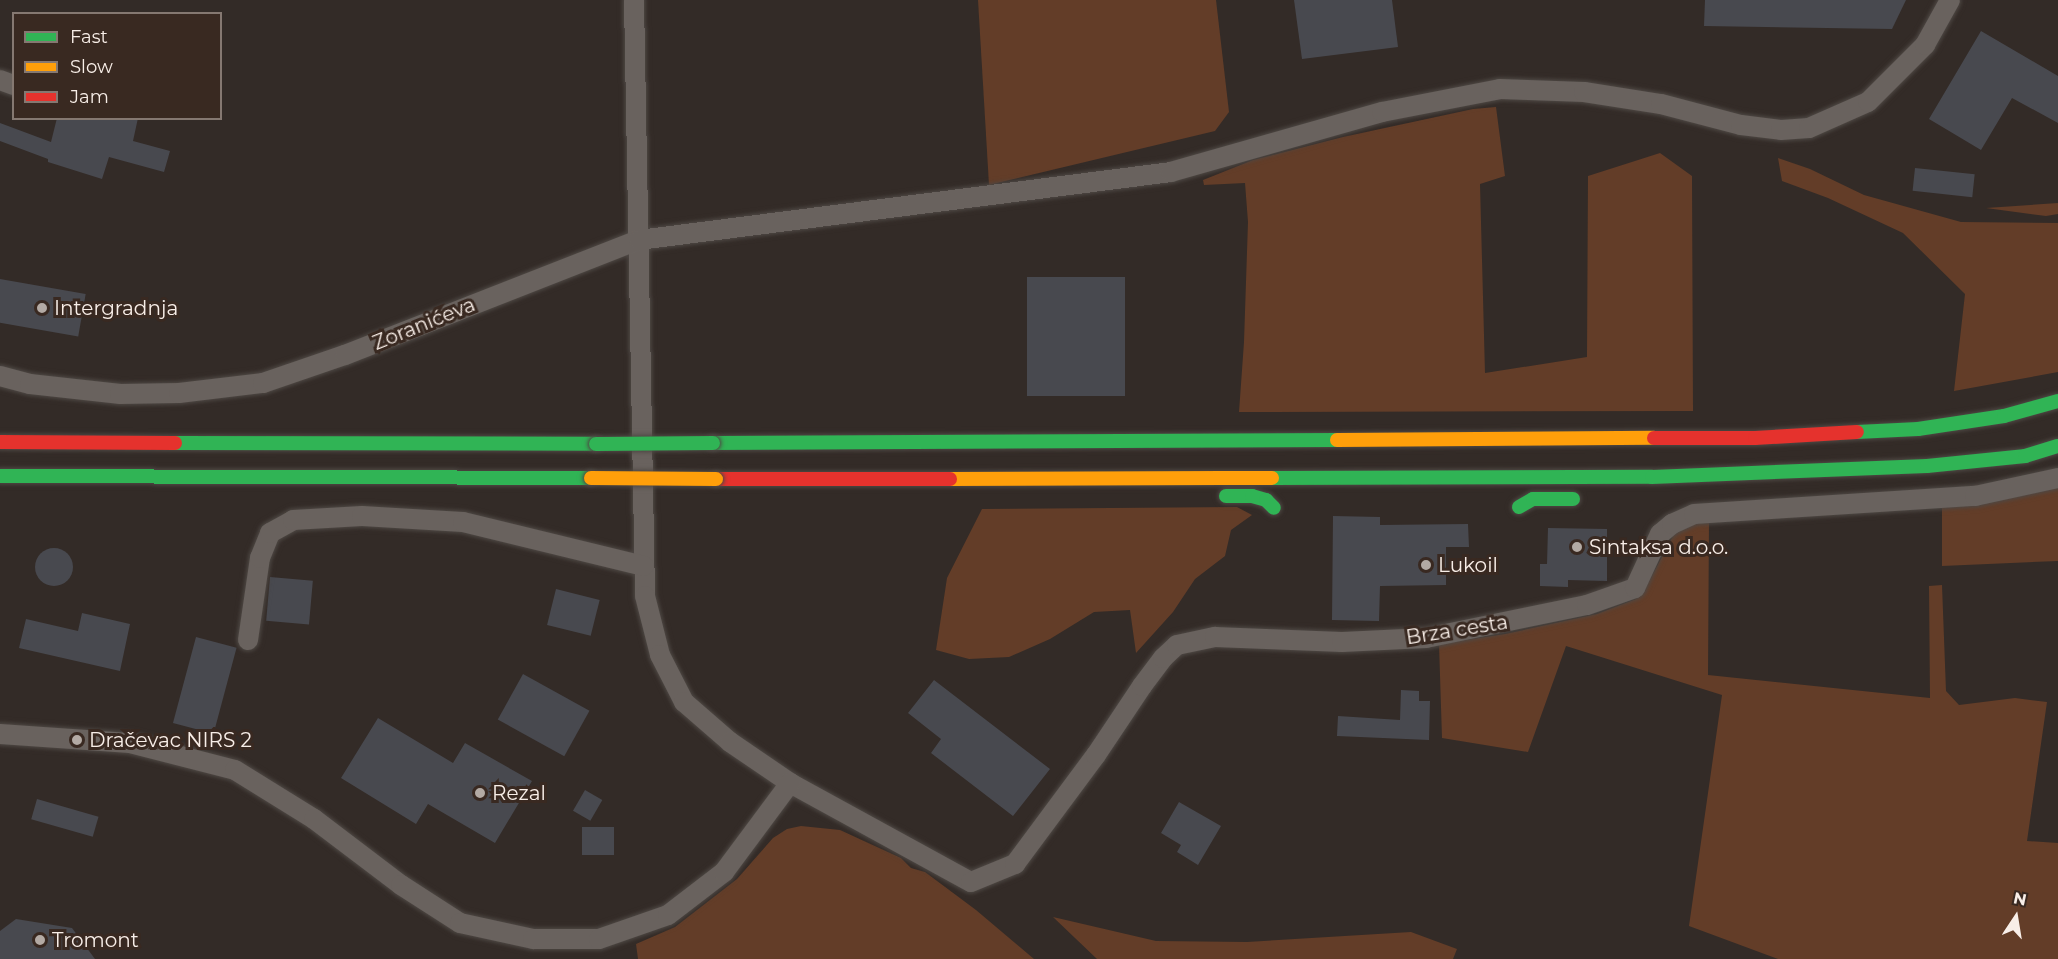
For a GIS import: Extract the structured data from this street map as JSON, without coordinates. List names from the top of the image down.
{
  "streets": {
    "street": ["Zoranićeva", "Brza cesta"]
  },
  "places": [
    "Intergradnja",
    "Sintaksa d.o.o.",
    "Lukoil",
    "Dračevac NIRS 2",
    "Rezal",
    "Tromont"
  ],
  "legend": ["Fast", "Slow", "Jam"],
  "north": "top"
}
